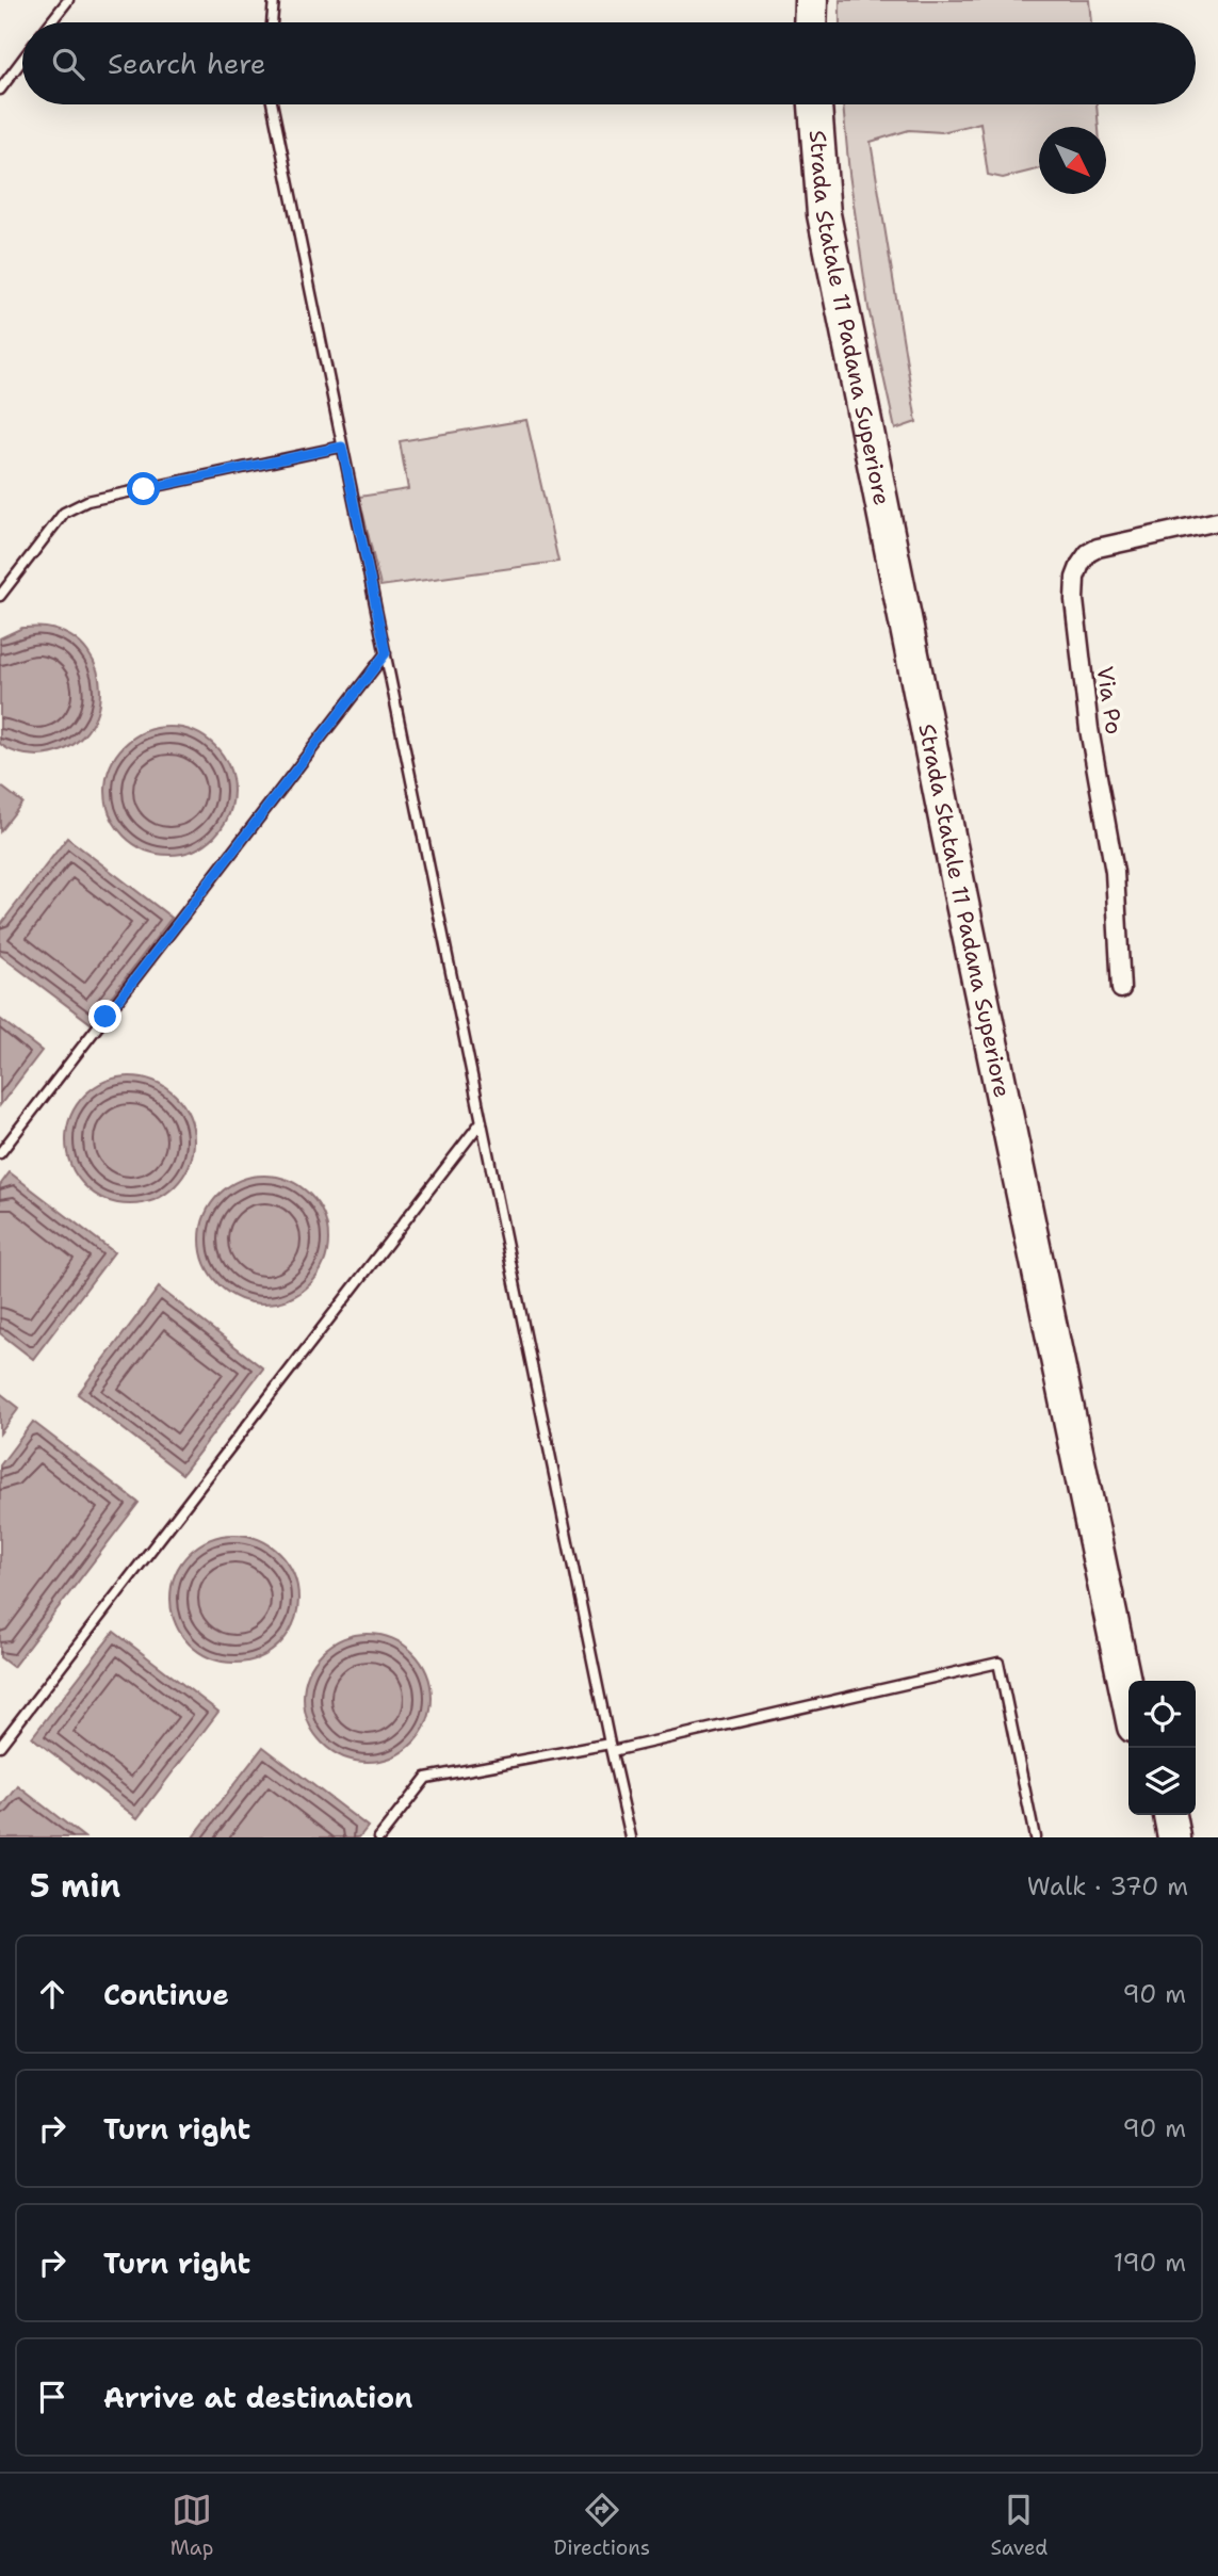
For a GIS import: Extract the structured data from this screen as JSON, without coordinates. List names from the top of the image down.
{
  "streets": {
    "highway": ["Strada Statale 11 Padana Superiore"],
    "street": ["Via Po"]
  },
  "north": "bottom right",
  "page": {
    "search": "Search here",
    "heading": ["5 min", "Walk · 370 m"],
    "list": [
      ["Continue", "90 m"],
      ["Turn right", "90 m"],
      ["Turn right", "190 m"],
      "Arrive at destination"
    ],
    "nav": ["Map", "Directions", "Saved"]
  }
}
